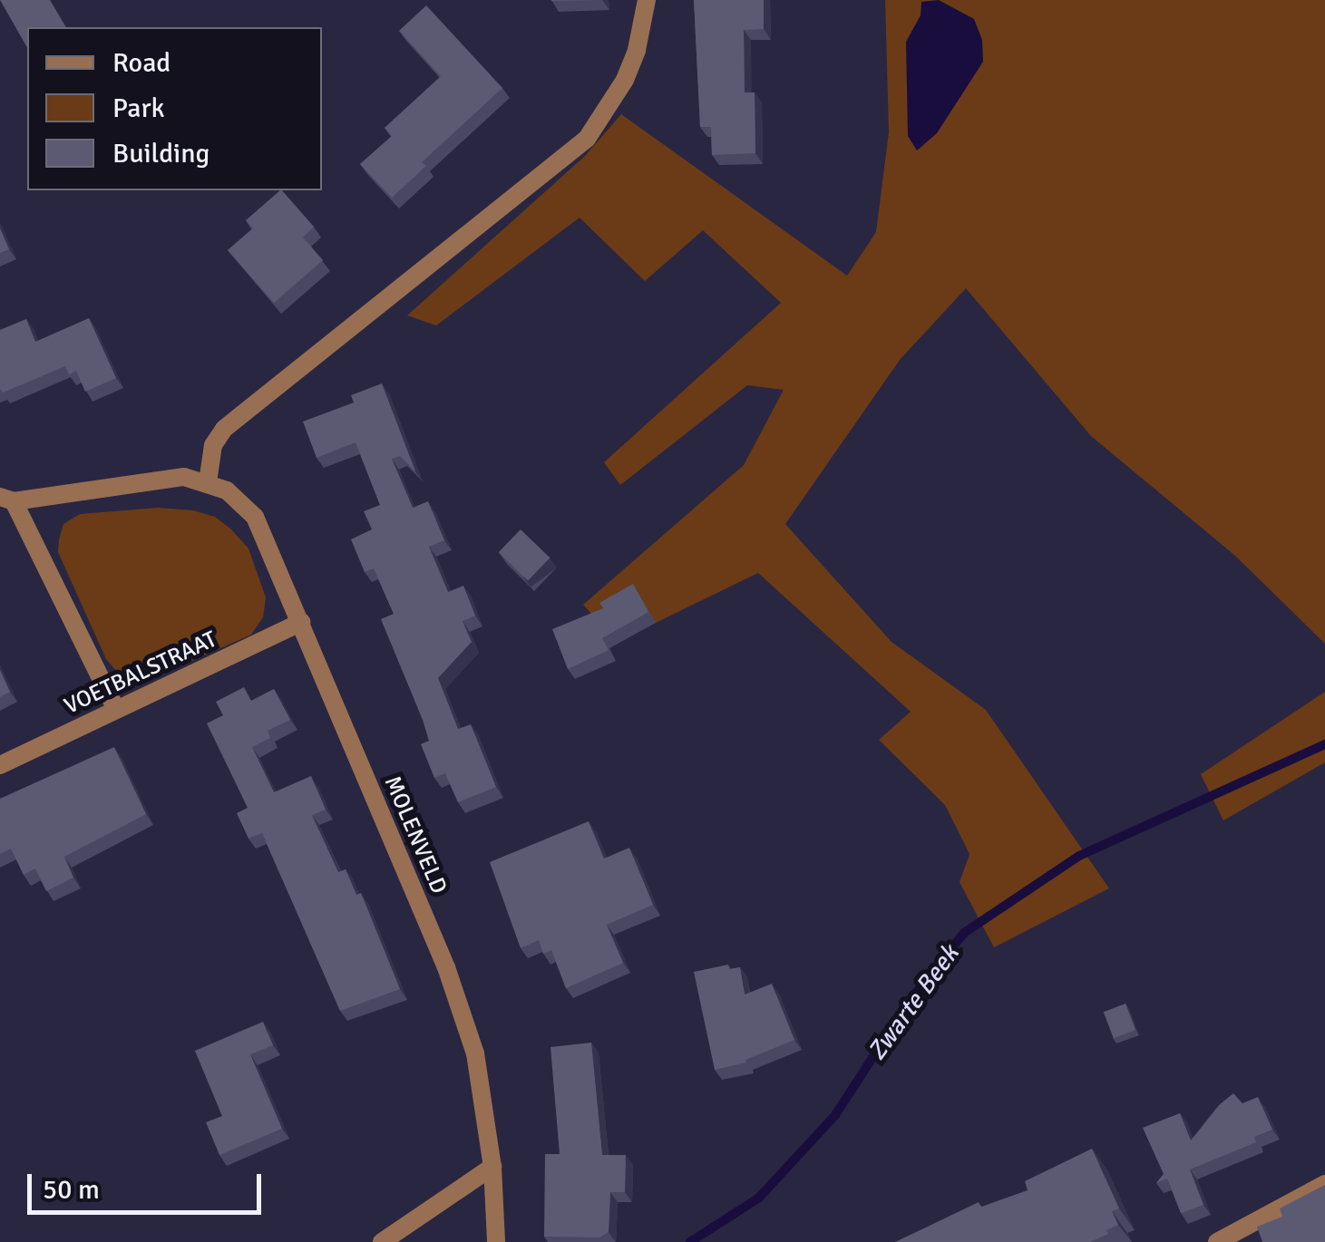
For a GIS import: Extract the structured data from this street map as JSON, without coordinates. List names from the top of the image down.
{
  "streets": {
    "street": ["VOETBALSTRAAT", "MOLENVELD"]
  },
  "crossings": [
    ["VOETBALSTRAAT", "MOLENVELD"]
  ],
  "water": ["Zwarte Beek"],
  "legend": ["Road", "Park", "Building"],
  "scale_bar": "50 m"
}
